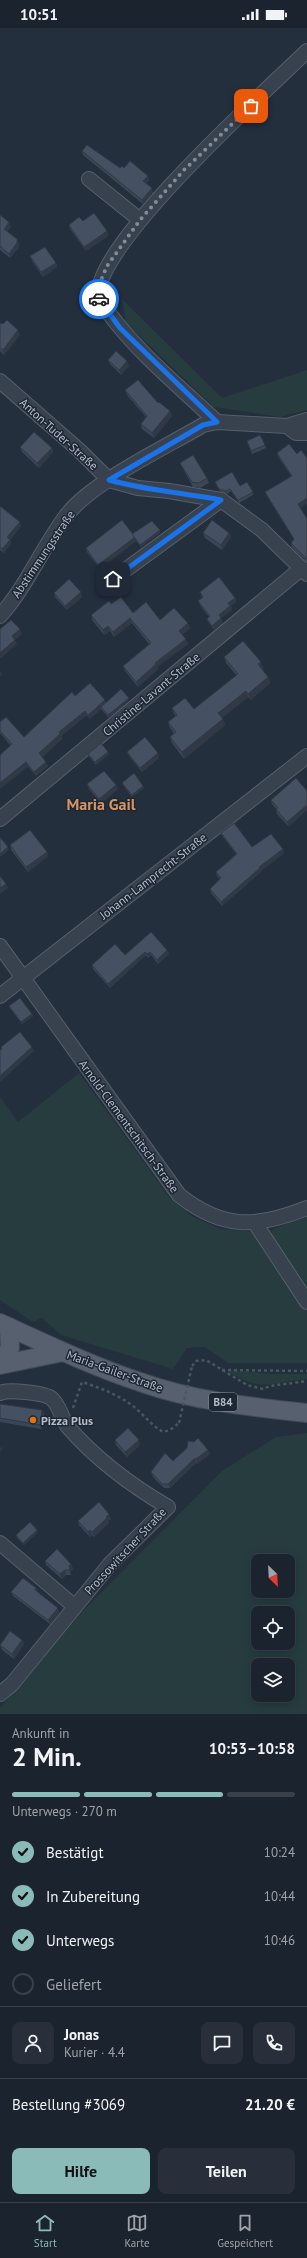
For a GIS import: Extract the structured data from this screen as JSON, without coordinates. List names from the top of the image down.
{
  "streets": {
    "main road": ["Maria-Gailer-Straße", "B84"],
    "street": [
      "Anton-Tuder-Straße",
      "Abstimmungsstraße",
      "Christine-Lavant-Straße",
      "Johann-Lamprecht-Straße",
      "Arnold-Clementschitsch-Straße",
      "Prossowitscher Straße"
    ]
  },
  "crossings": [
    ["Anton-Tuder-Straße", "Abstimmungsstraße"],
    ["Anton-Tuder-Straße", "Christine-Lavant-Straße"],
    ["Johann-Lamprecht-Straße", "Arnold-Clementschitsch-Straße"]
  ],
  "districts": ["Maria Gail"],
  "places": ["Pizza Plus"],
  "north": "bottom right",
  "page": {
    "status": "10:51",
    "heading": ["2 Min.", "Ankunft in", "10:53–10:58"],
    "panel": [
      "Jonas",
      "Kurier · 4.4",
      "Bestellung #3069",
      "21.20 €"
    ],
    "bar": "Unterwegs · 270 m",
    "list": [
      ["Bestätigt", "10:24"],
      ["In Zubereitung", "10:44"],
      ["Unterwegs", "10:46"],
      "Geliefert"
    ],
    "buttons": ["Hilfe", "Teilen"],
    "tabs": ["Start", "Karte", "Gespeichert"]
  }
}
